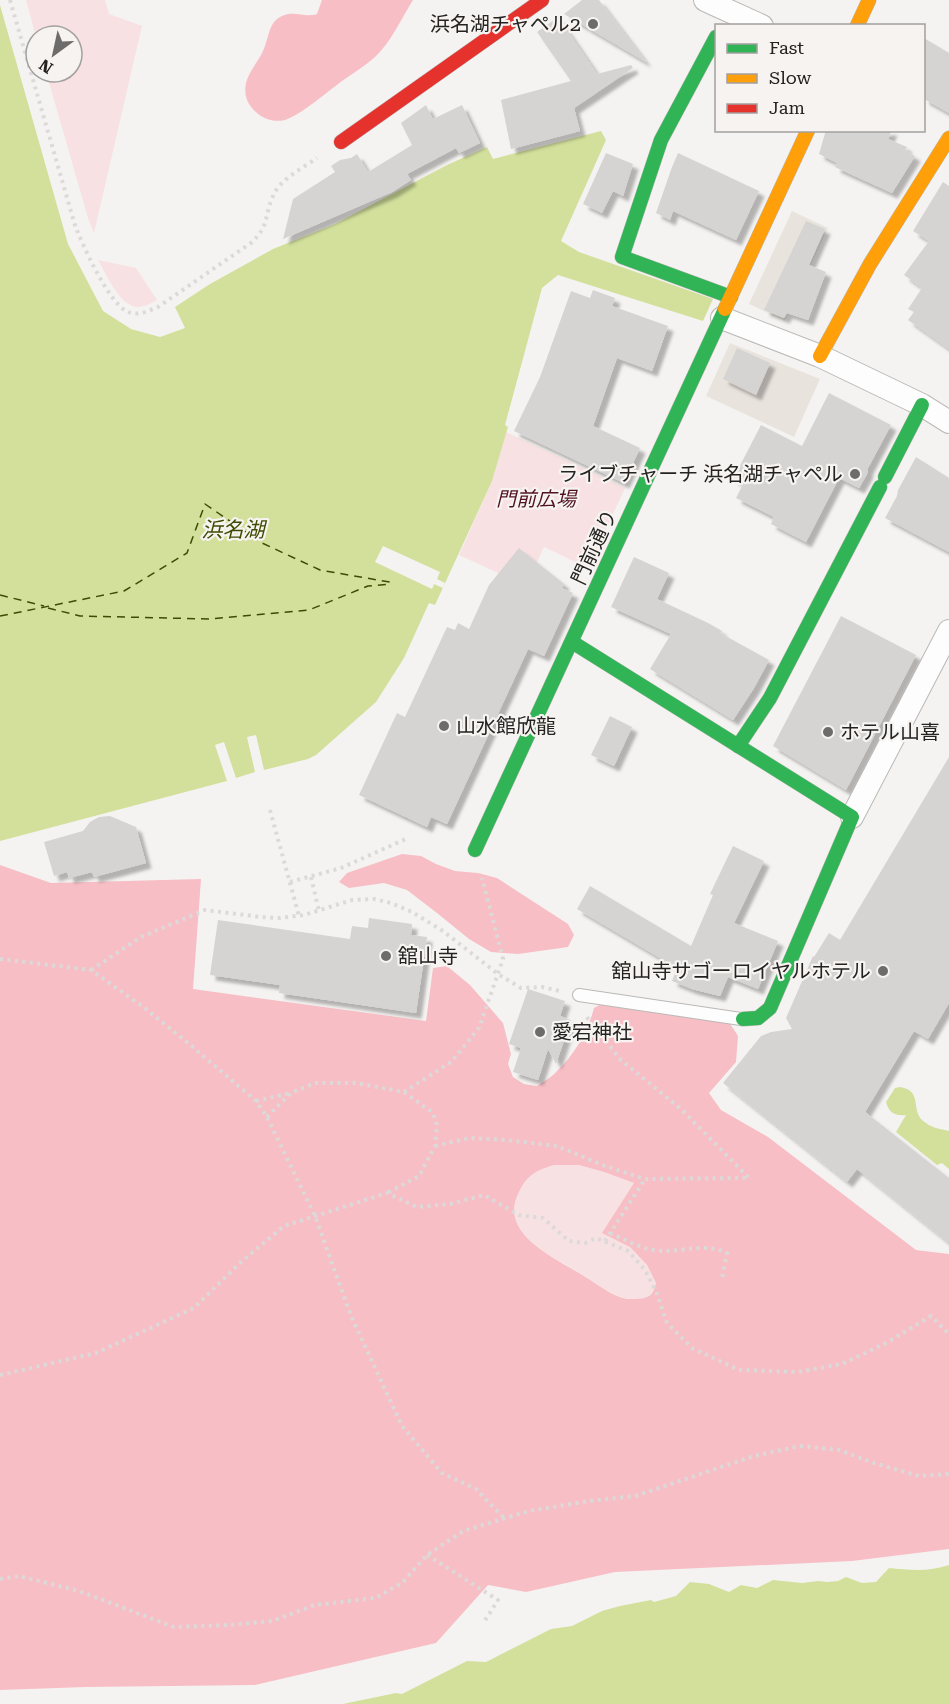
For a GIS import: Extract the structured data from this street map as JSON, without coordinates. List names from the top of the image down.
{
  "streets": {
    "street": ["門前通り"]
  },
  "water": ["浜名湖"],
  "parks": ["門前広場"],
  "places": [
    "浜名湖チャペル2",
    "ライブチャーチ 浜名湖チャペル",
    "山水館欣龍",
    "ホテル山喜",
    "舘山寺",
    "舘山寺サゴーロイヤルホテル",
    "愛宕神社"
  ],
  "legend": ["Fast", "Slow", "Jam"],
  "north": "bottom left"
}
